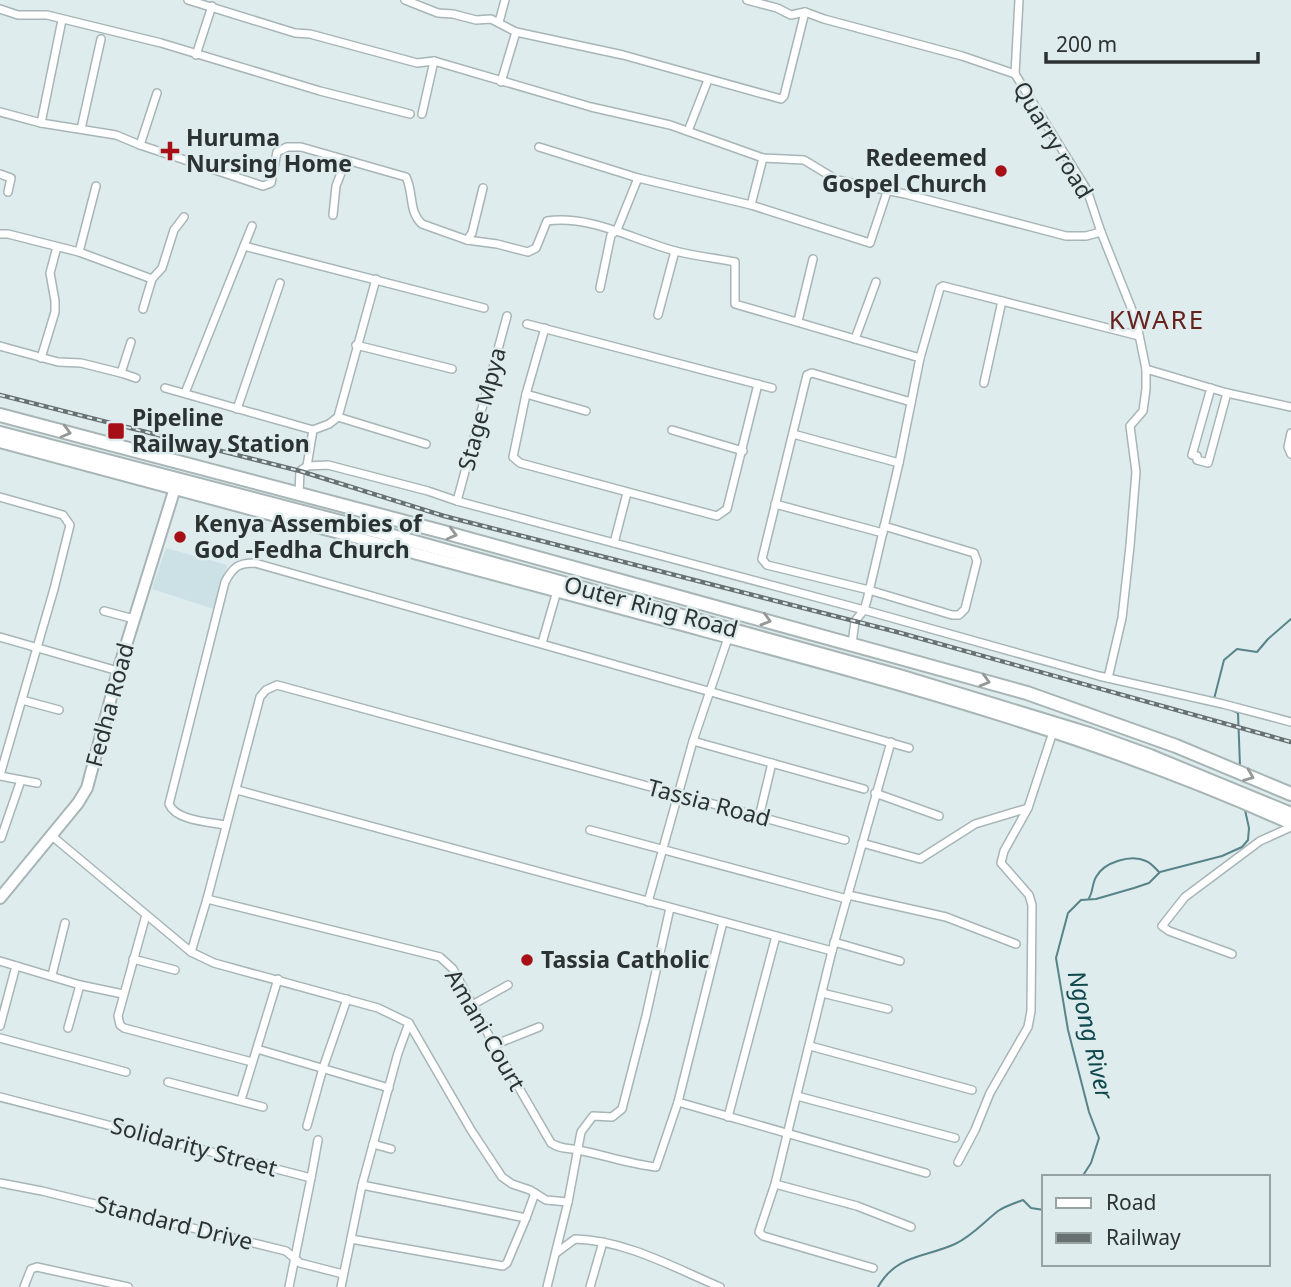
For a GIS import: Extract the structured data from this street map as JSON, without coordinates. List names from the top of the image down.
{
  "streets": {
    "main road": ["Outer Ring Road", "Fedha Road"],
    "street": [
      "Quarry road",
      "Stage Mpya",
      "Tassia Road",
      "Amani Court",
      "Solidarity Street",
      "Standard Drive"
    ]
  },
  "districts": ["KWARE"],
  "water": ["Ngong River"],
  "places": {
    "health": ["Huruma Nursing Home"],
    "other": ["Redeemed Gospel Church", "Kenya Assembies of God -Fedha Church", "Tassia Catholic"],
    "transit": ["Pipeline Railway Station"]
  },
  "legend": ["Road", "Railway"],
  "scale_bar": "200 m"
}
